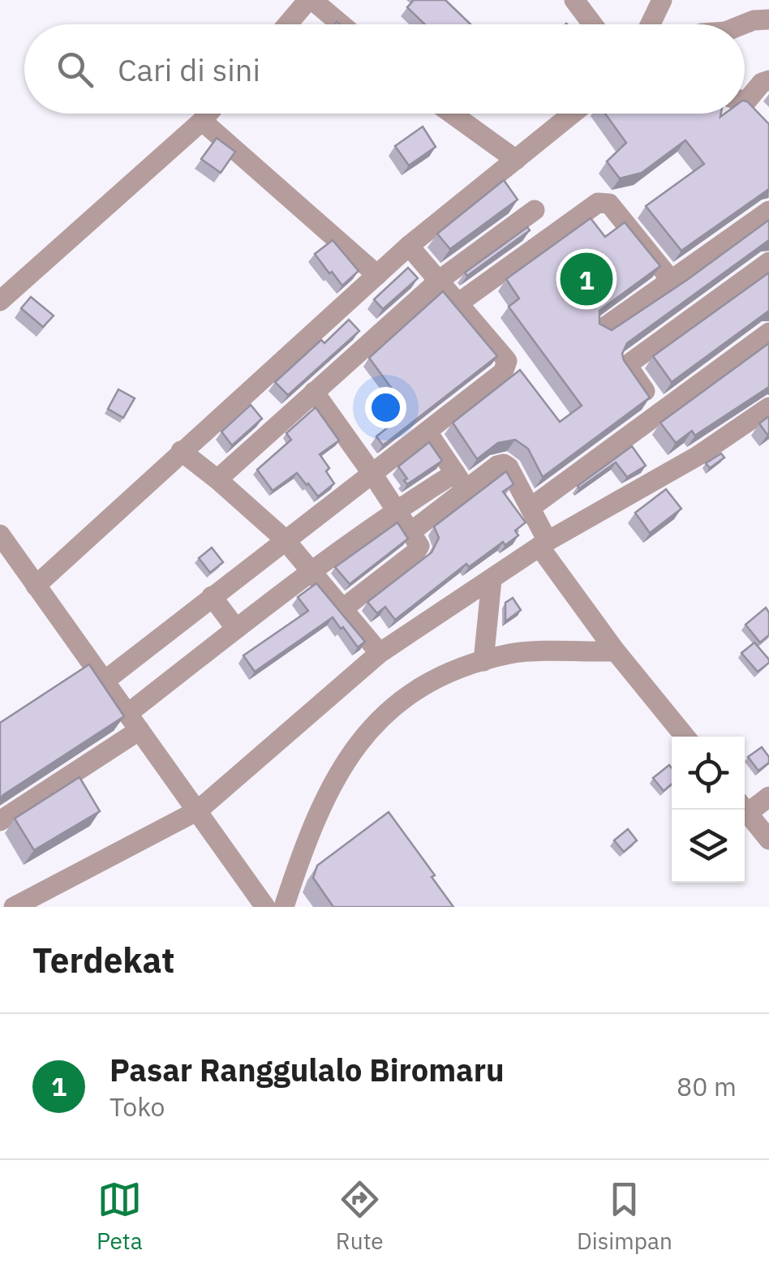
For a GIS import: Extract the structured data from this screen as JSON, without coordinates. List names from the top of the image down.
{
  "page": {
    "search": "Cari di sini",
    "pins": "1",
    "heading": "Terdekat",
    "list": [
      {
        "mark": "1",
        "name": "Pasar Ranggulalo Biromaru",
        "note": "Toko",
        "value": "80 m"
      }
    ],
    "nav": ["Peta", "Rute", "Disimpan"]
  }
}
